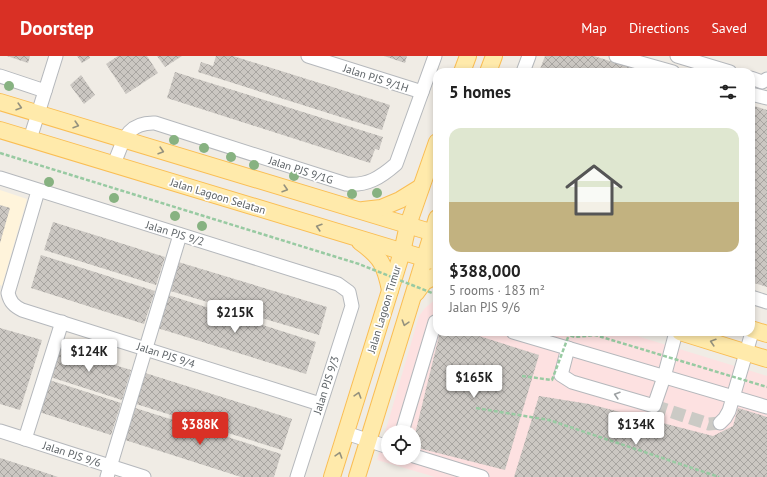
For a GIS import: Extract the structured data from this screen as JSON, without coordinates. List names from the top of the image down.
{
  "streets": {
    "main road": ["Jalan Lagoon Selatan", "Jalan Lagoon Timur"],
    "street": [
      "Jalan PJS 9/1H",
      "Jalan PJS 9/1G",
      "Jalan PJS 9/2",
      "Jalan PJS 9/4",
      "Jalan PJS 9/3",
      "Jalan PJS 9/6"
    ]
  },
  "crossings": [
    ["Jalan PJS 9/1H", "Jalan PJS 9/1G"],
    ["Jalan PJS 9/1G", "Jalan Lagoon Selatan"],
    ["Jalan Lagoon Selatan", "Jalan Lagoon Timur"],
    ["Jalan PJS 9/2", "Jalan PJS 9/4"],
    ["Jalan PJS 9/2", "Jalan PJS 9/3"],
    ["Jalan PJS 9/4", "Jalan PJS 9/3"]
  ],
  "page": {
    "header": "Doorstep",
    "nav": ["Map", "Directions", "Saved"],
    "heading": "5 homes",
    "list": [
      {
        "name": "$388,000",
        "note": "5 rooms · 183 m² · Jalan PJS 9/6"
      }
    ],
    "price": [
      "$215K",
      "$124K",
      "$165K",
      "$388K",
      "$134K"
    ]
  }
}
